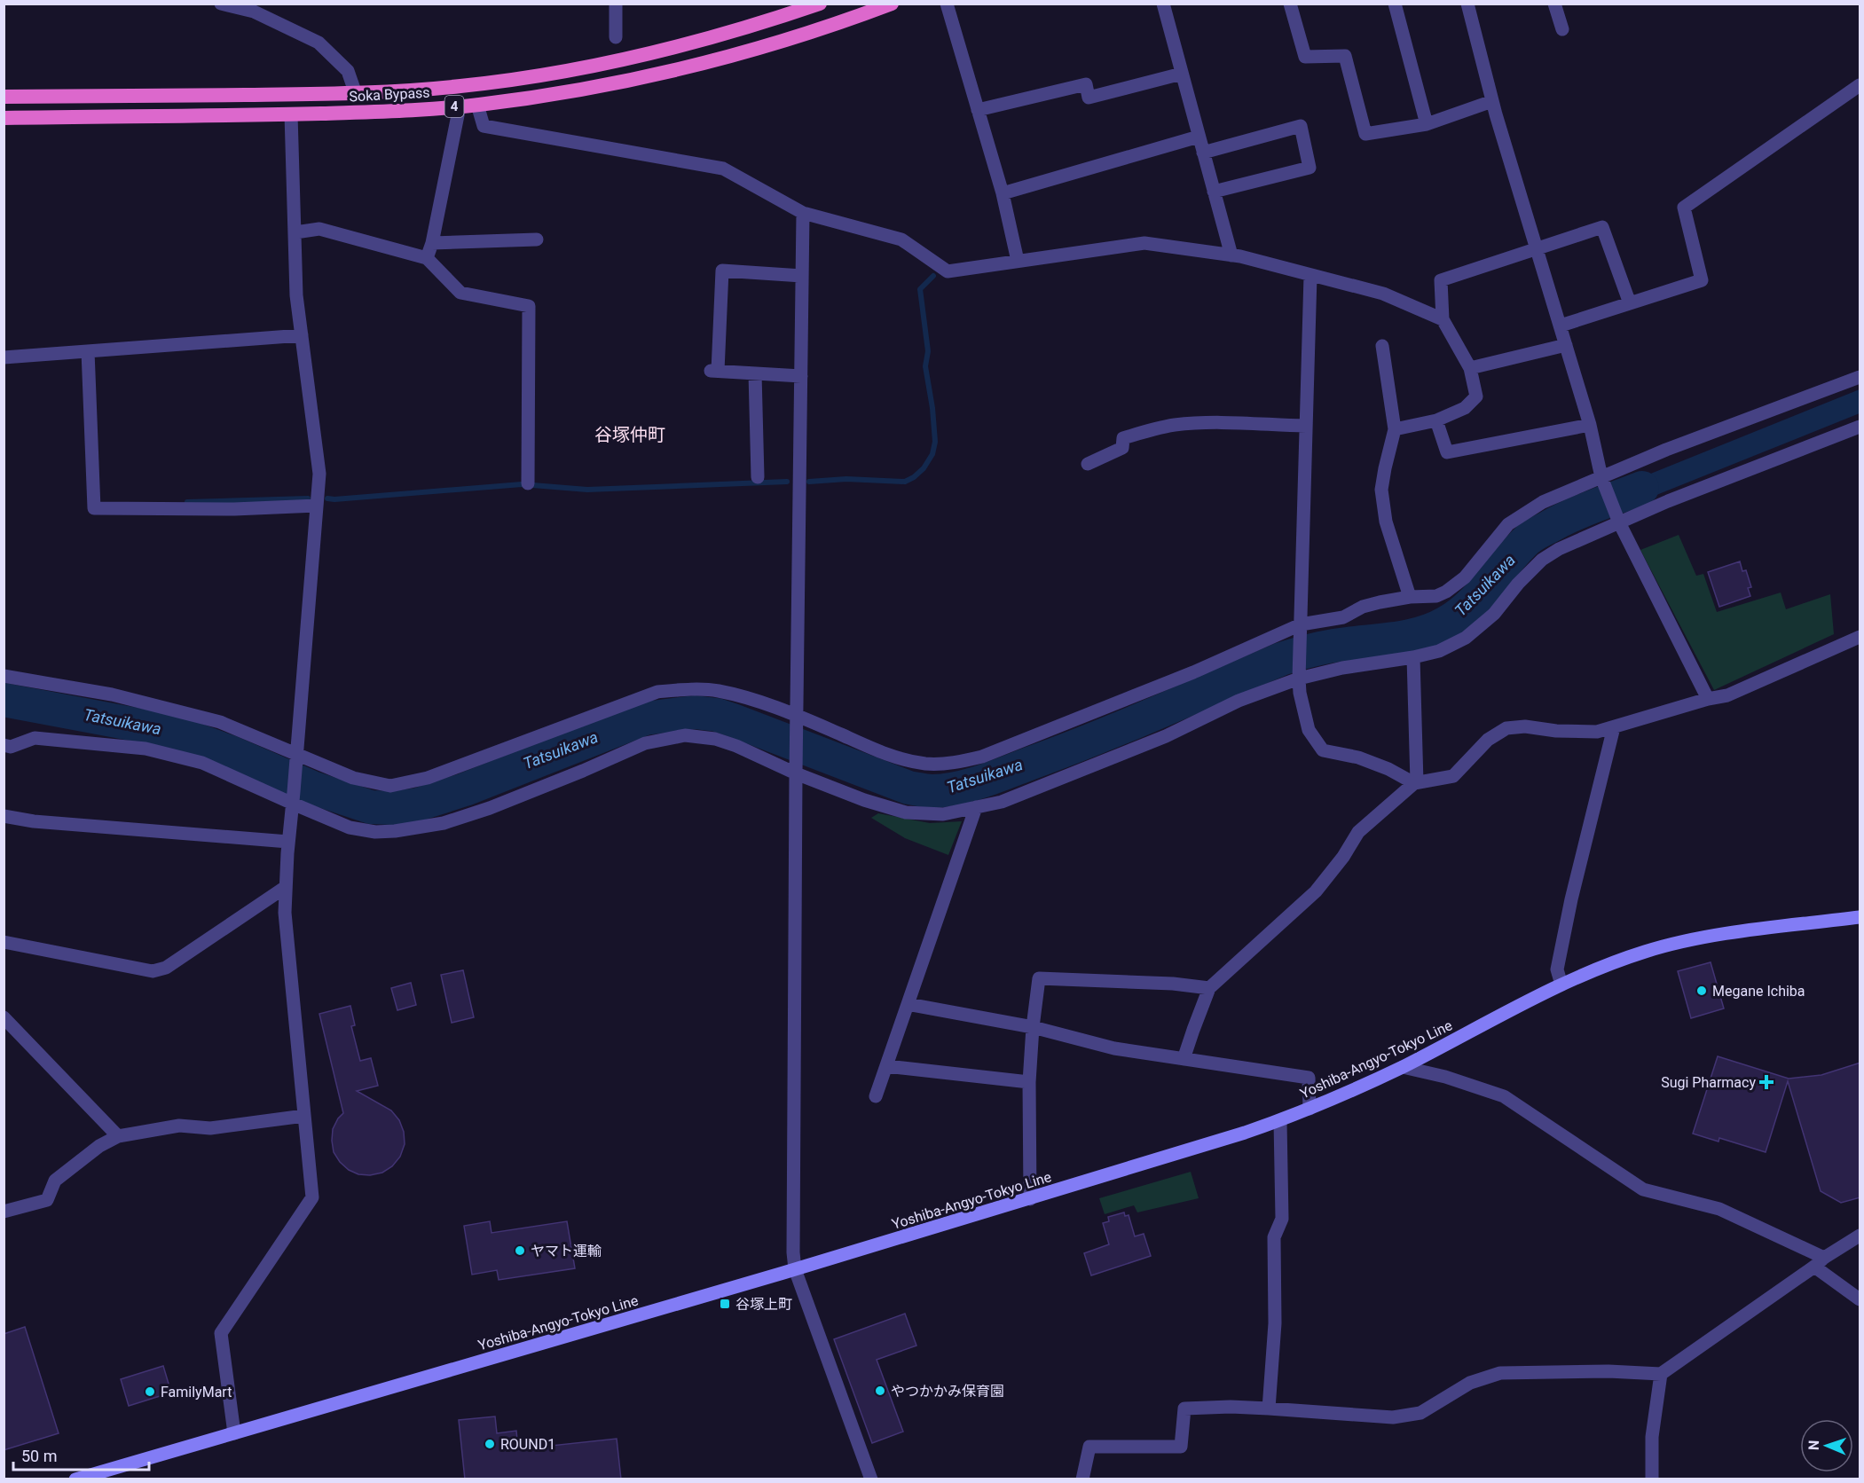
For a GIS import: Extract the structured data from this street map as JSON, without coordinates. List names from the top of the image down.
{
  "streets": {
    "highway": ["Soka Bypass", "4"],
    "main road": ["Yoshiba-Angyo-Tokyo Line"]
  },
  "districts": ["谷塚仲町"],
  "water": ["Tatsuikawa"],
  "places": {
    "other": [
      "Megane Ichiba",
      "ヤマト運輸",
      "やつかかみ保育園",
      "FamilyMart",
      "ROUND1"
    ],
    "health": ["Sugi Pharmacy"],
    "transit": ["谷塚上町"]
  },
  "scale_bar": "50 m",
  "north": "left"
}
